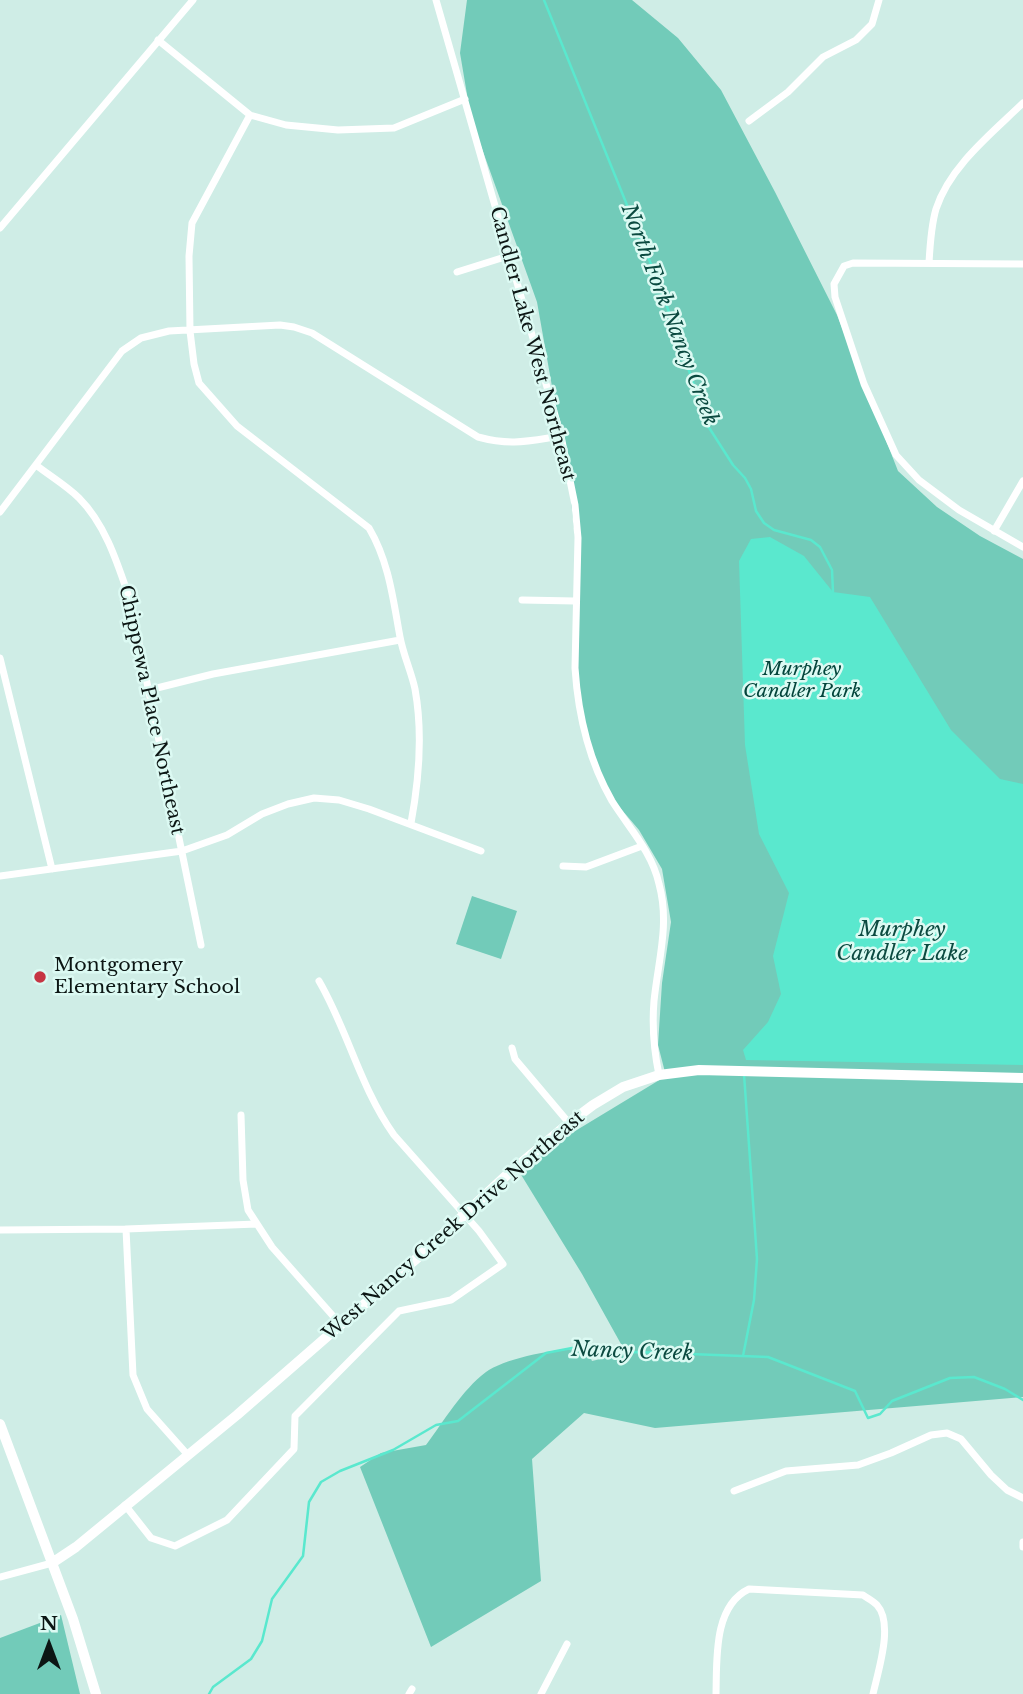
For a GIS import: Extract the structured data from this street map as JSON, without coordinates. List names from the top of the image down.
{
  "streets": {
    "street": ["Candler Lake West Northeast", "Chippewa Place Northeast", "West Nancy Creek Drive Northeast"]
  },
  "crossings": [
    ["Candler Lake West Northeast", "West Nancy Creek Drive Northeast"]
  ],
  "water": ["North Fork Nancy Creek", "Murphey Candler Lake", "Nancy Creek"],
  "parks": ["Murphey Candler Park"],
  "places": ["Montgomery Elementary School"],
  "north": "top"
}
